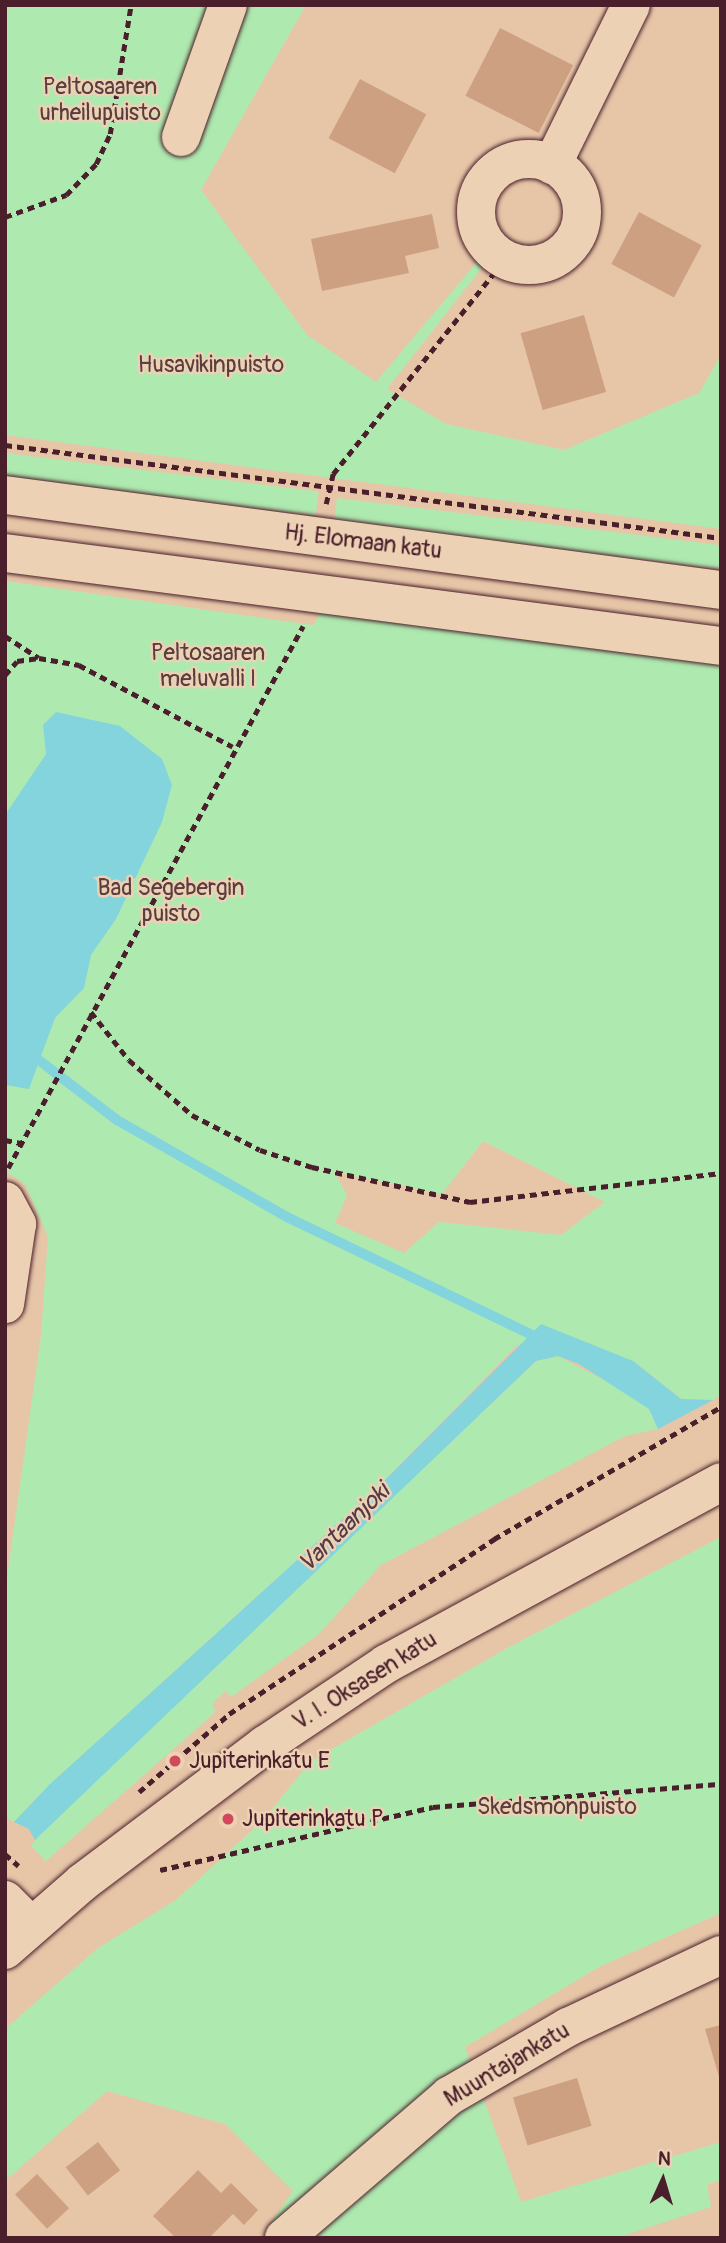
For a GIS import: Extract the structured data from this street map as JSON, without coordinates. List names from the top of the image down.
{
  "streets": {
    "street": ["Hj. Elomaan katu", "V. I. Oksasen katu", "Muuntajankatu"]
  },
  "water": ["Vantaanjoki"],
  "parks": [
    "Peltosaaren urheilupuisto",
    "Husavikinpuisto",
    "Peltosaaren meluvalli I",
    "Bad Segebergin puisto",
    "Skedsmonpuisto"
  ],
  "places": ["Jupiterinkatu E", "Jupiterinkatu P"],
  "north": "top"
}
